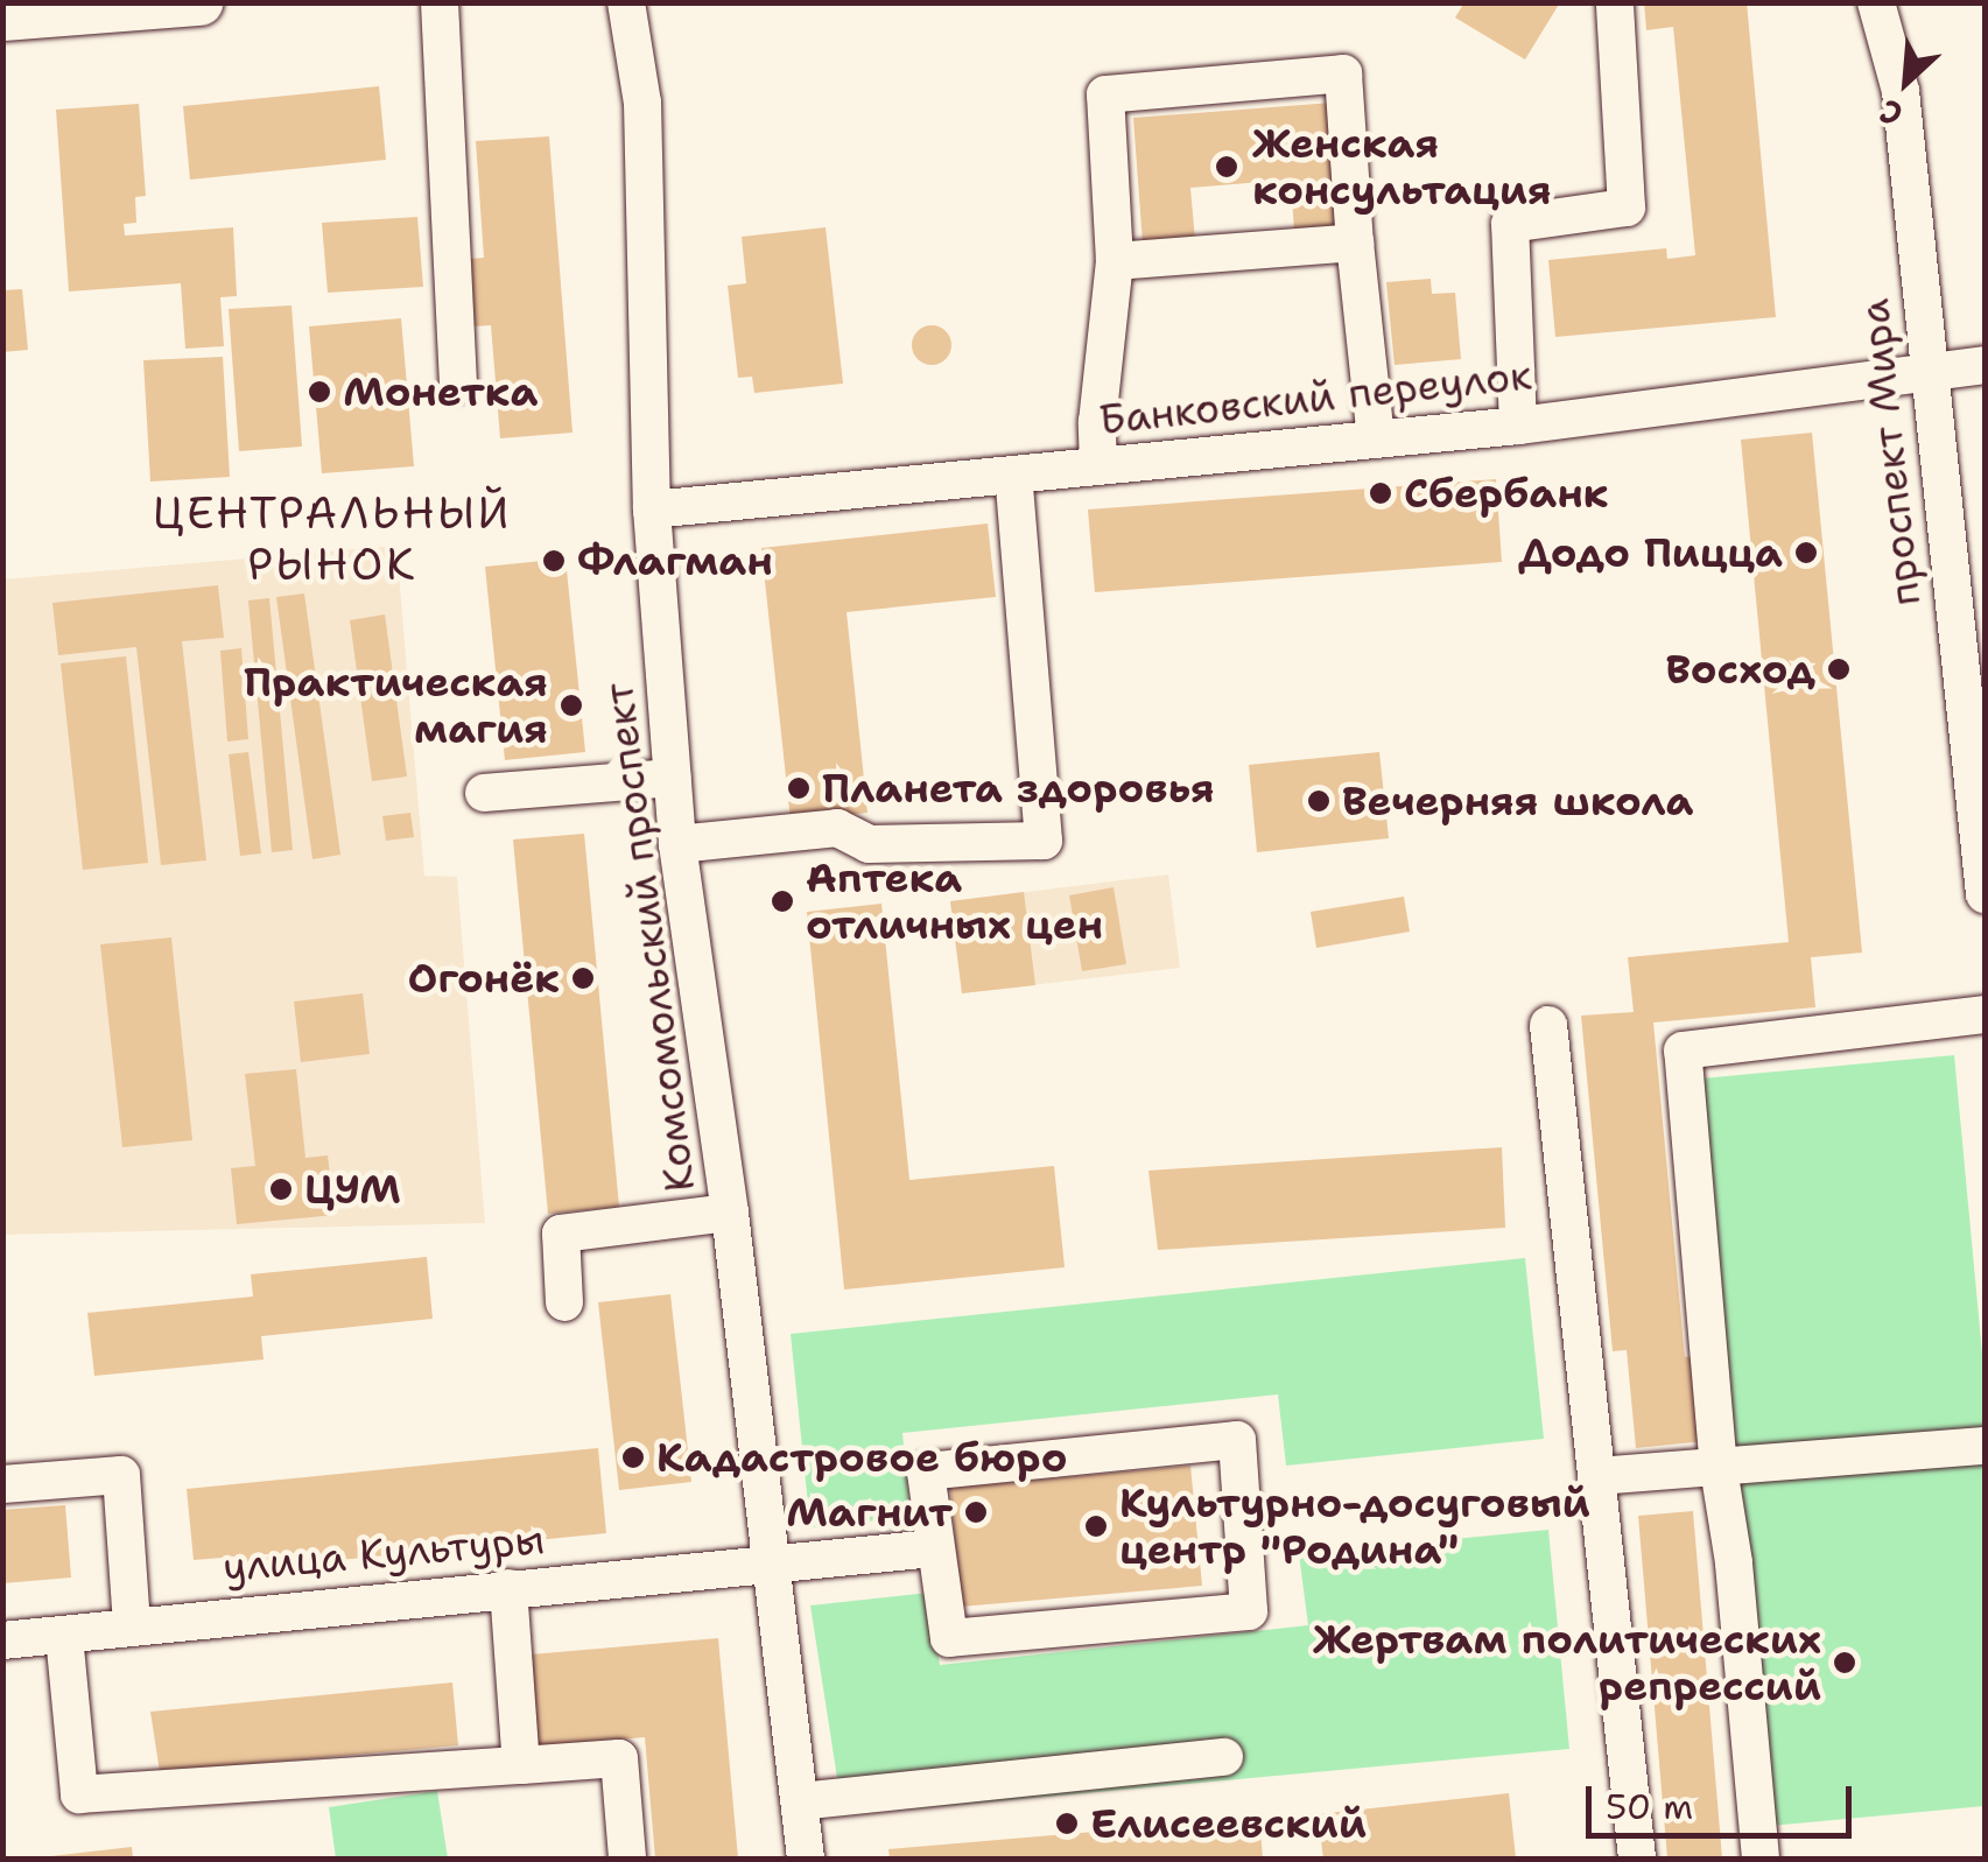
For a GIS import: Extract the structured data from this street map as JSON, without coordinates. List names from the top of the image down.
{
  "streets": {
    "street": [
      "Банковский переулок",
      "проспект Мира",
      "Комсомольский проспект",
      "улица Культуры"
    ]
  },
  "crossings": [
    ["Банковский переулок", "проспект Мира"],
    ["Банковский переулок", "Комсомольский проспект"],
    ["Комсомольский проспект", "улица Культуры"]
  ],
  "districts": ["ЦЕНТРАЛЬНЫЙ РЫНОК"],
  "places": [
    "Женская консультация",
    "Монетка",
    "Сбербанк",
    "Додо Пицца",
    "Флагман",
    "Восход",
    "Практическая магия",
    "Планета здоровья",
    "Вечерняя школа",
    "Аптека отличных цен",
    "Огонёк",
    "ЦУМ",
    "Кадастровое бюро",
    "Магнит",
    "Культурно-досуговый центр \"Родина\"",
    "Жертвам политических репрессий",
    "Елисеевский"
  ],
  "scale_bar": "50 m",
  "north": "bottom left"
}
